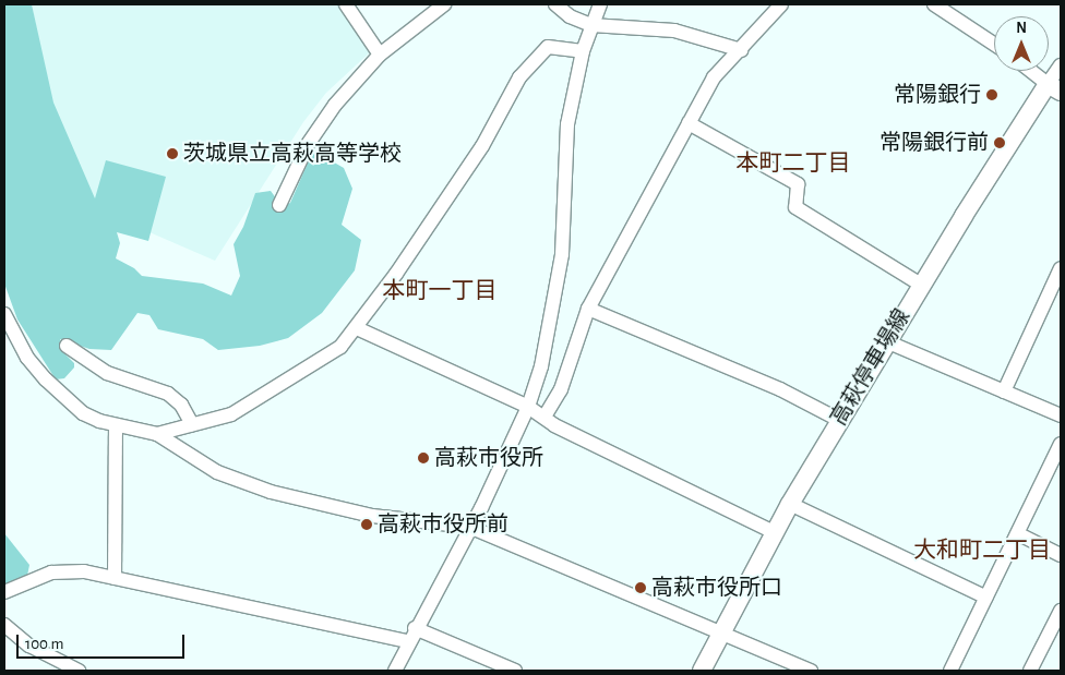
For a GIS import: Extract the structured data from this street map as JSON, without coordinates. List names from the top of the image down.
{
  "streets": {
    "main road": ["高萩停車場線"]
  },
  "districts": ["本町二丁目", "本町一丁目", "大和町二丁目"],
  "places": [
    "常陽銀行",
    "常陽銀行前",
    "茨城県立高萩高等学校",
    "高萩市役所",
    "高萩市役所前",
    "高萩市役所口"
  ],
  "scale_bar": "100 m",
  "north": "top"
}
